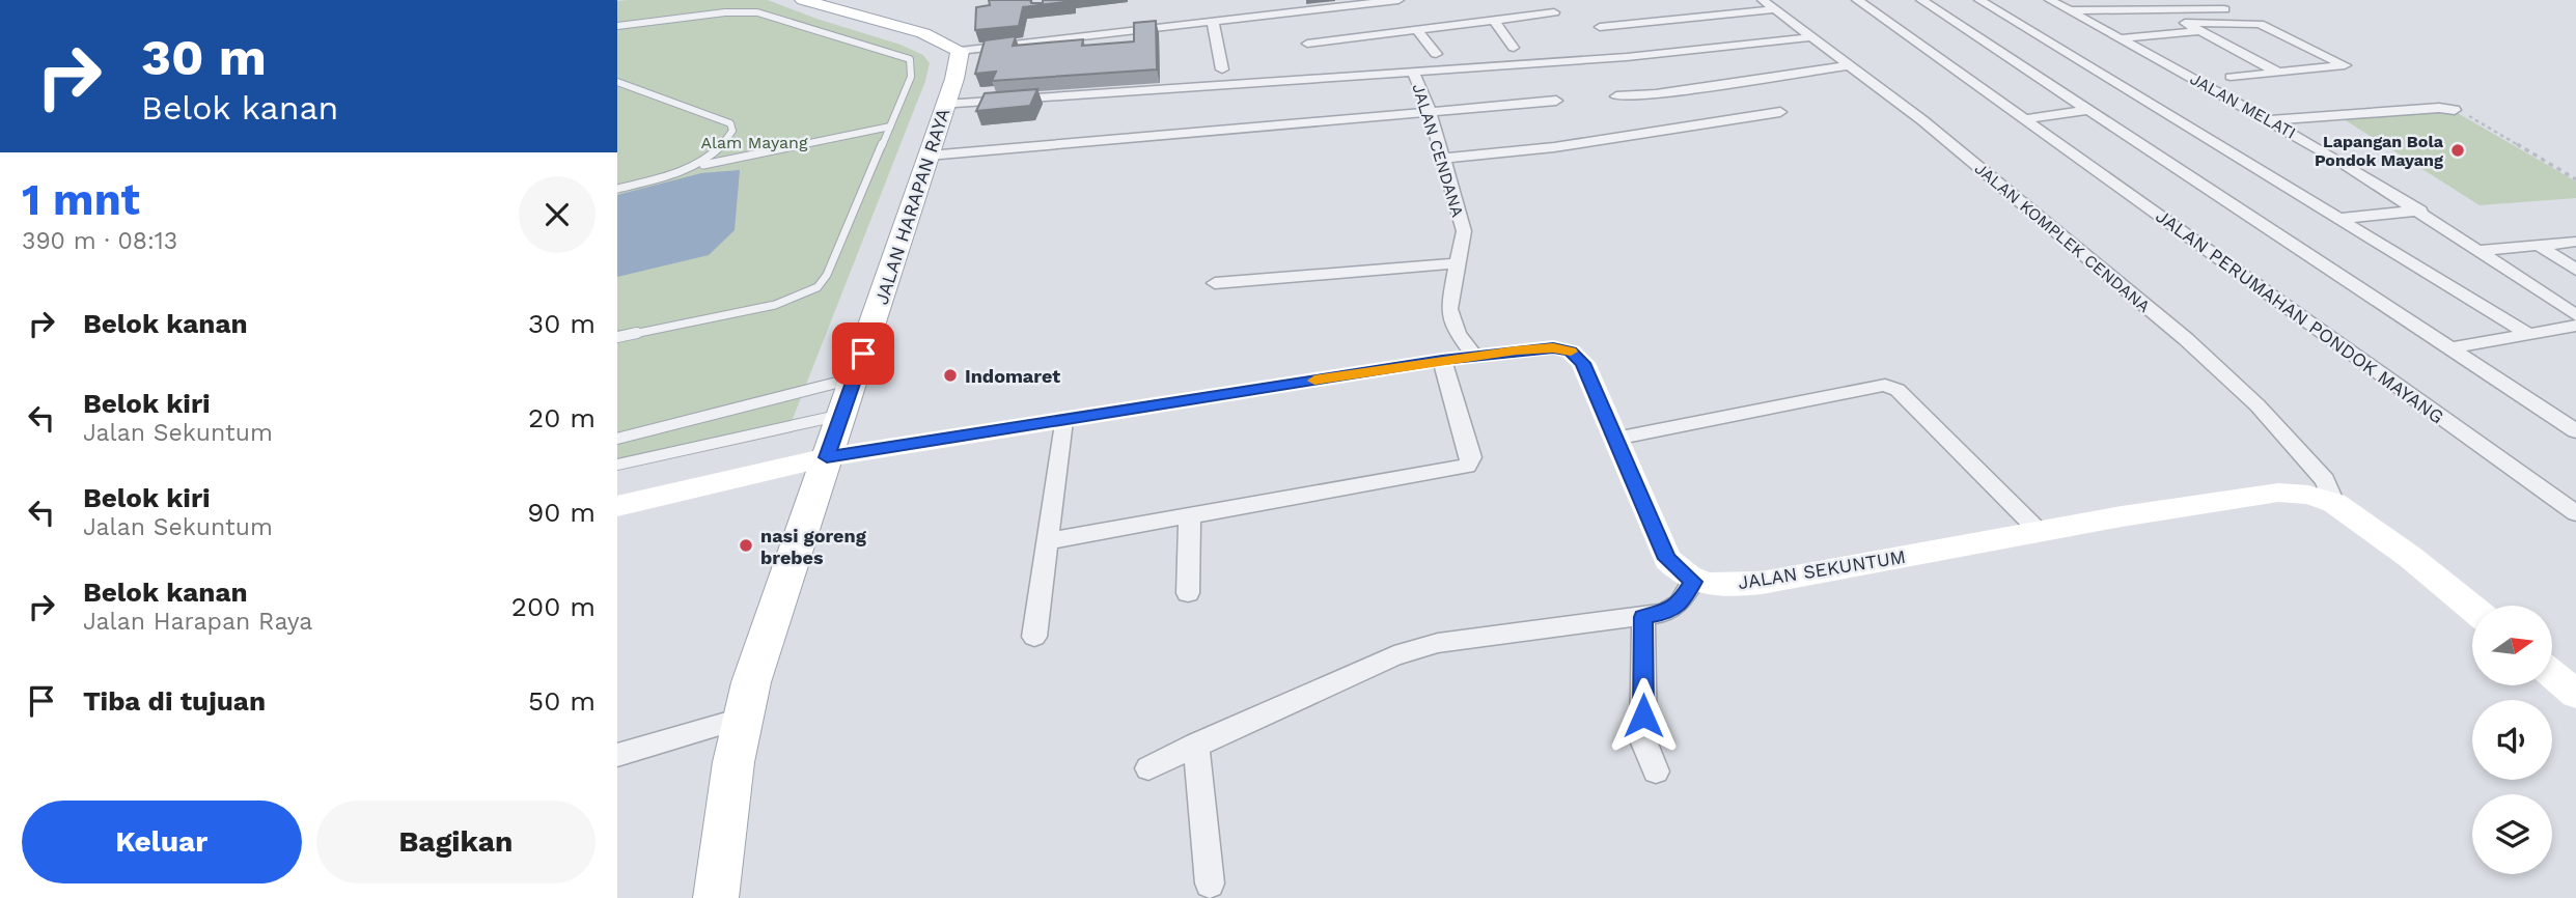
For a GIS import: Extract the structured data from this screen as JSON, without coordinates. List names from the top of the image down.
{
  "streets": {
    "main road": ["JALAN HARAPAN RAYA"],
    "street": [
      "JALAN MELATI",
      "JALAN CENDANA",
      "JALAN KOMPLEK CENDANA",
      "JALAN PERUMAHAN PONDOK MAYANG",
      "JALAN SEKUNTUM"
    ]
  },
  "crossings": [
    ["JALAN KOMPLEK CENDANA", "JALAN SEKUNTUM"]
  ],
  "parks": ["Alam Mayang"],
  "places": ["Lapangan Bola Pondok Mayang", "Indomaret", "nasi goreng brebes"],
  "north": "right",
  "page": {
    "turn": ["30 m", "Belok kanan"],
    "heading": ["1 mnt", "390 m · 08:13"],
    "list": [
      {
        "name": "Belok kanan",
        "value": "30 m"
      },
      {
        "name": "Belok kiri",
        "note": "Jalan Sekuntum",
        "value": "20 m"
      },
      {
        "name": "Belok kiri",
        "note": "Jalan Sekuntum",
        "value": "90 m"
      },
      {
        "name": "Belok kanan",
        "note": "Jalan Harapan Raya",
        "value": "200 m"
      },
      {
        "name": "Tiba di tujuan",
        "value": "50 m"
      }
    ],
    "buttons": ["Keluar", "Bagikan"]
  }
}
